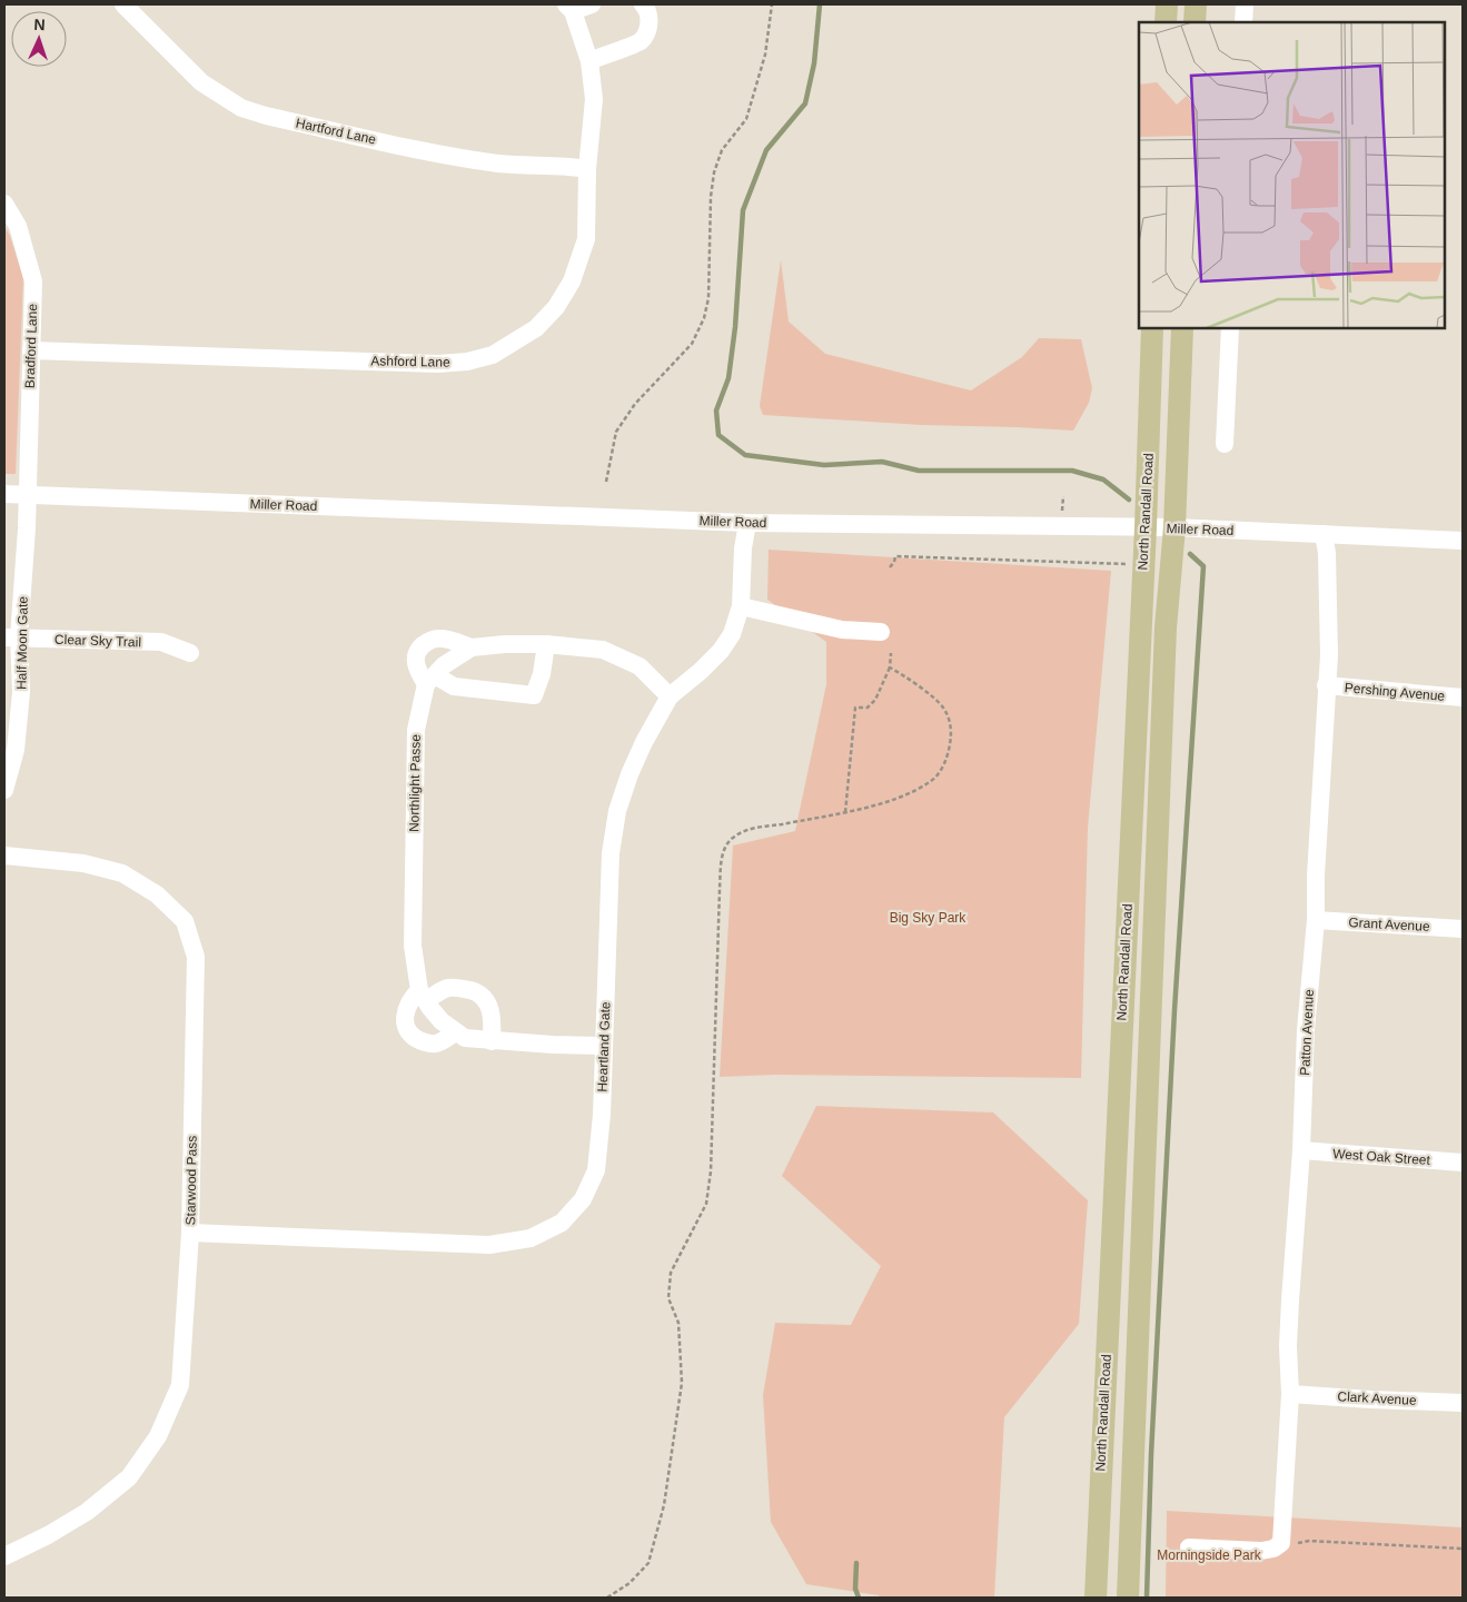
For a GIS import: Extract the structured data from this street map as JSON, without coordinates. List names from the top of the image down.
{
  "streets": {
    "main road": ["North Randall Road"],
    "street": [
      "Hartford Lane",
      "Bradford Lane",
      "Ashford Lane",
      "Miller Road",
      "Clear Sky Trail",
      "Half Moon Gate",
      "Pershing Avenue",
      "Northlight Passe",
      "Grant Avenue",
      "Patton Avenue",
      "Heartland Gate",
      "West Oak Street",
      "Starwood Pass",
      "Clark Avenue"
    ]
  },
  "crossings": [
    ["Hartford Lane", "Ashford Lane"],
    ["Bradford Lane", "Ashford Lane"],
    ["Bradford Lane", "Miller Road"],
    ["Bradford Lane", "Half Moon Gate"],
    ["Miller Road", "North Randall Road"],
    ["Miller Road", "Half Moon Gate"],
    ["Miller Road", "Patton Avenue"],
    ["Miller Road", "Heartland Gate"],
    ["Clear Sky Trail", "Half Moon Gate"],
    ["Pershing Avenue", "Patton Avenue"],
    ["Northlight Passe", "Heartland Gate"],
    ["Grant Avenue", "Patton Avenue"],
    ["Patton Avenue", "West Oak Street"],
    ["Patton Avenue", "Clark Avenue"],
    ["Heartland Gate", "Starwood Pass"]
  ],
  "parks": ["Big Sky Park", "Morningside Park"],
  "north": "top"
}
